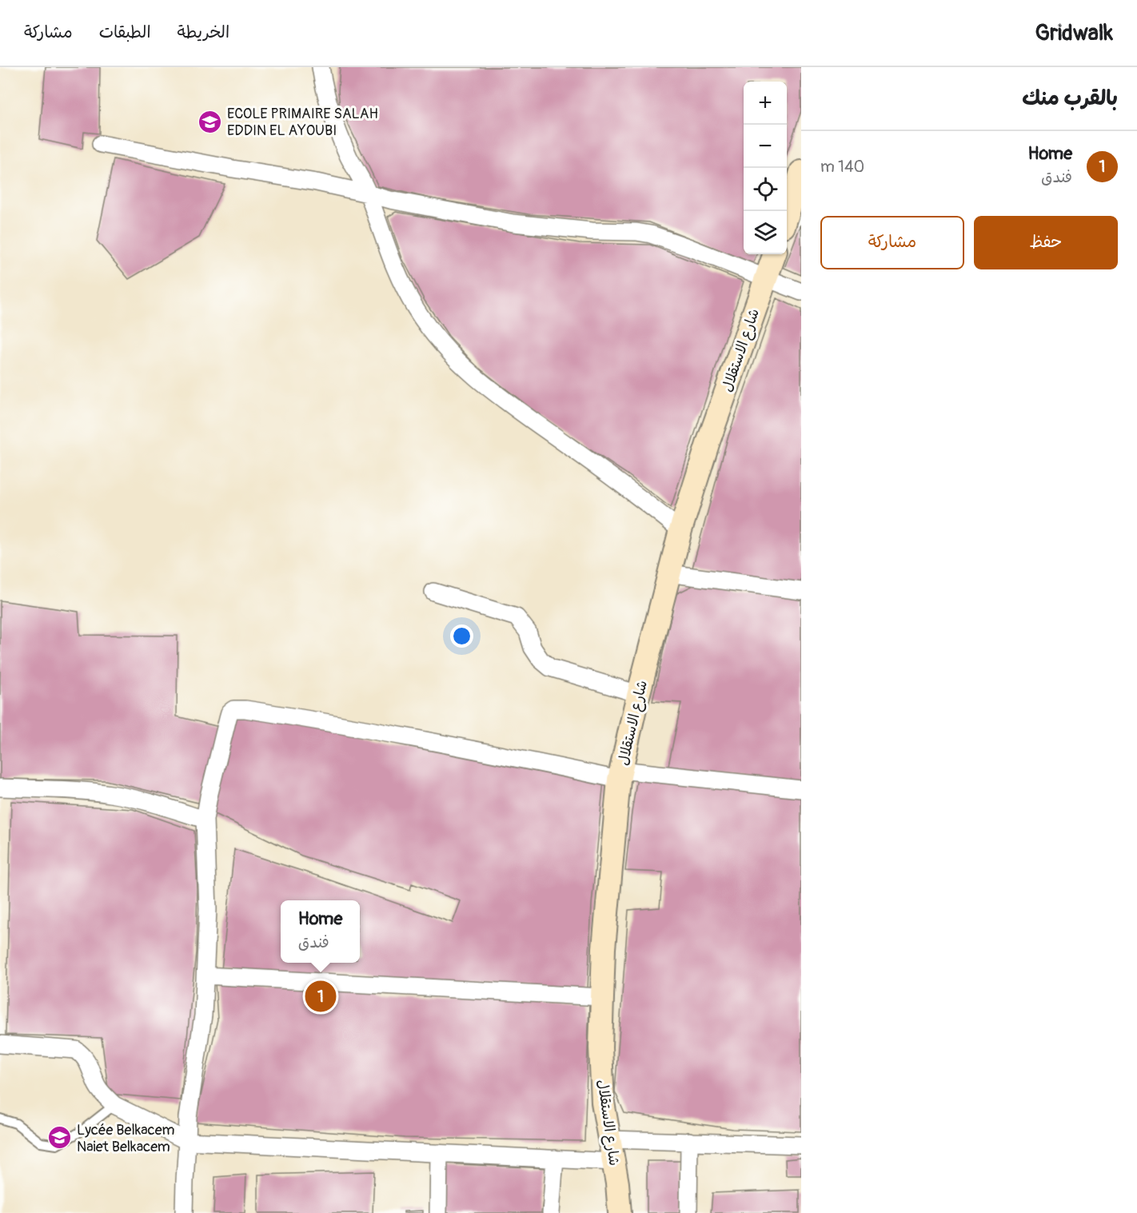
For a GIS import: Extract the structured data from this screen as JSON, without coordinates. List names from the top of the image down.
{
  "streets": {
    "street": ["شارع الاستقلال"]
  },
  "places": {
    "school or university": ["ECOLE PRIMAIRE SALAH EDDIN EL AYOUBI", "Lycée Belkacem Naiet Belkacem"]
  },
  "page": {
    "header": "Gridwalk",
    "nav": ["الخريطة", "الطبقات", "مشاركة"],
    "heading": "بالقرب منك",
    "map_buttons": ["+", "−"],
    "list": [
      {
        "mark": "1",
        "name": "Home",
        "note": "فندق",
        "value": "140 m"
      }
    ],
    "buttons": ["حفظ", "مشاركة"],
    "popup": ["Home", "فندق"],
    "pins": "1"
  }
}
